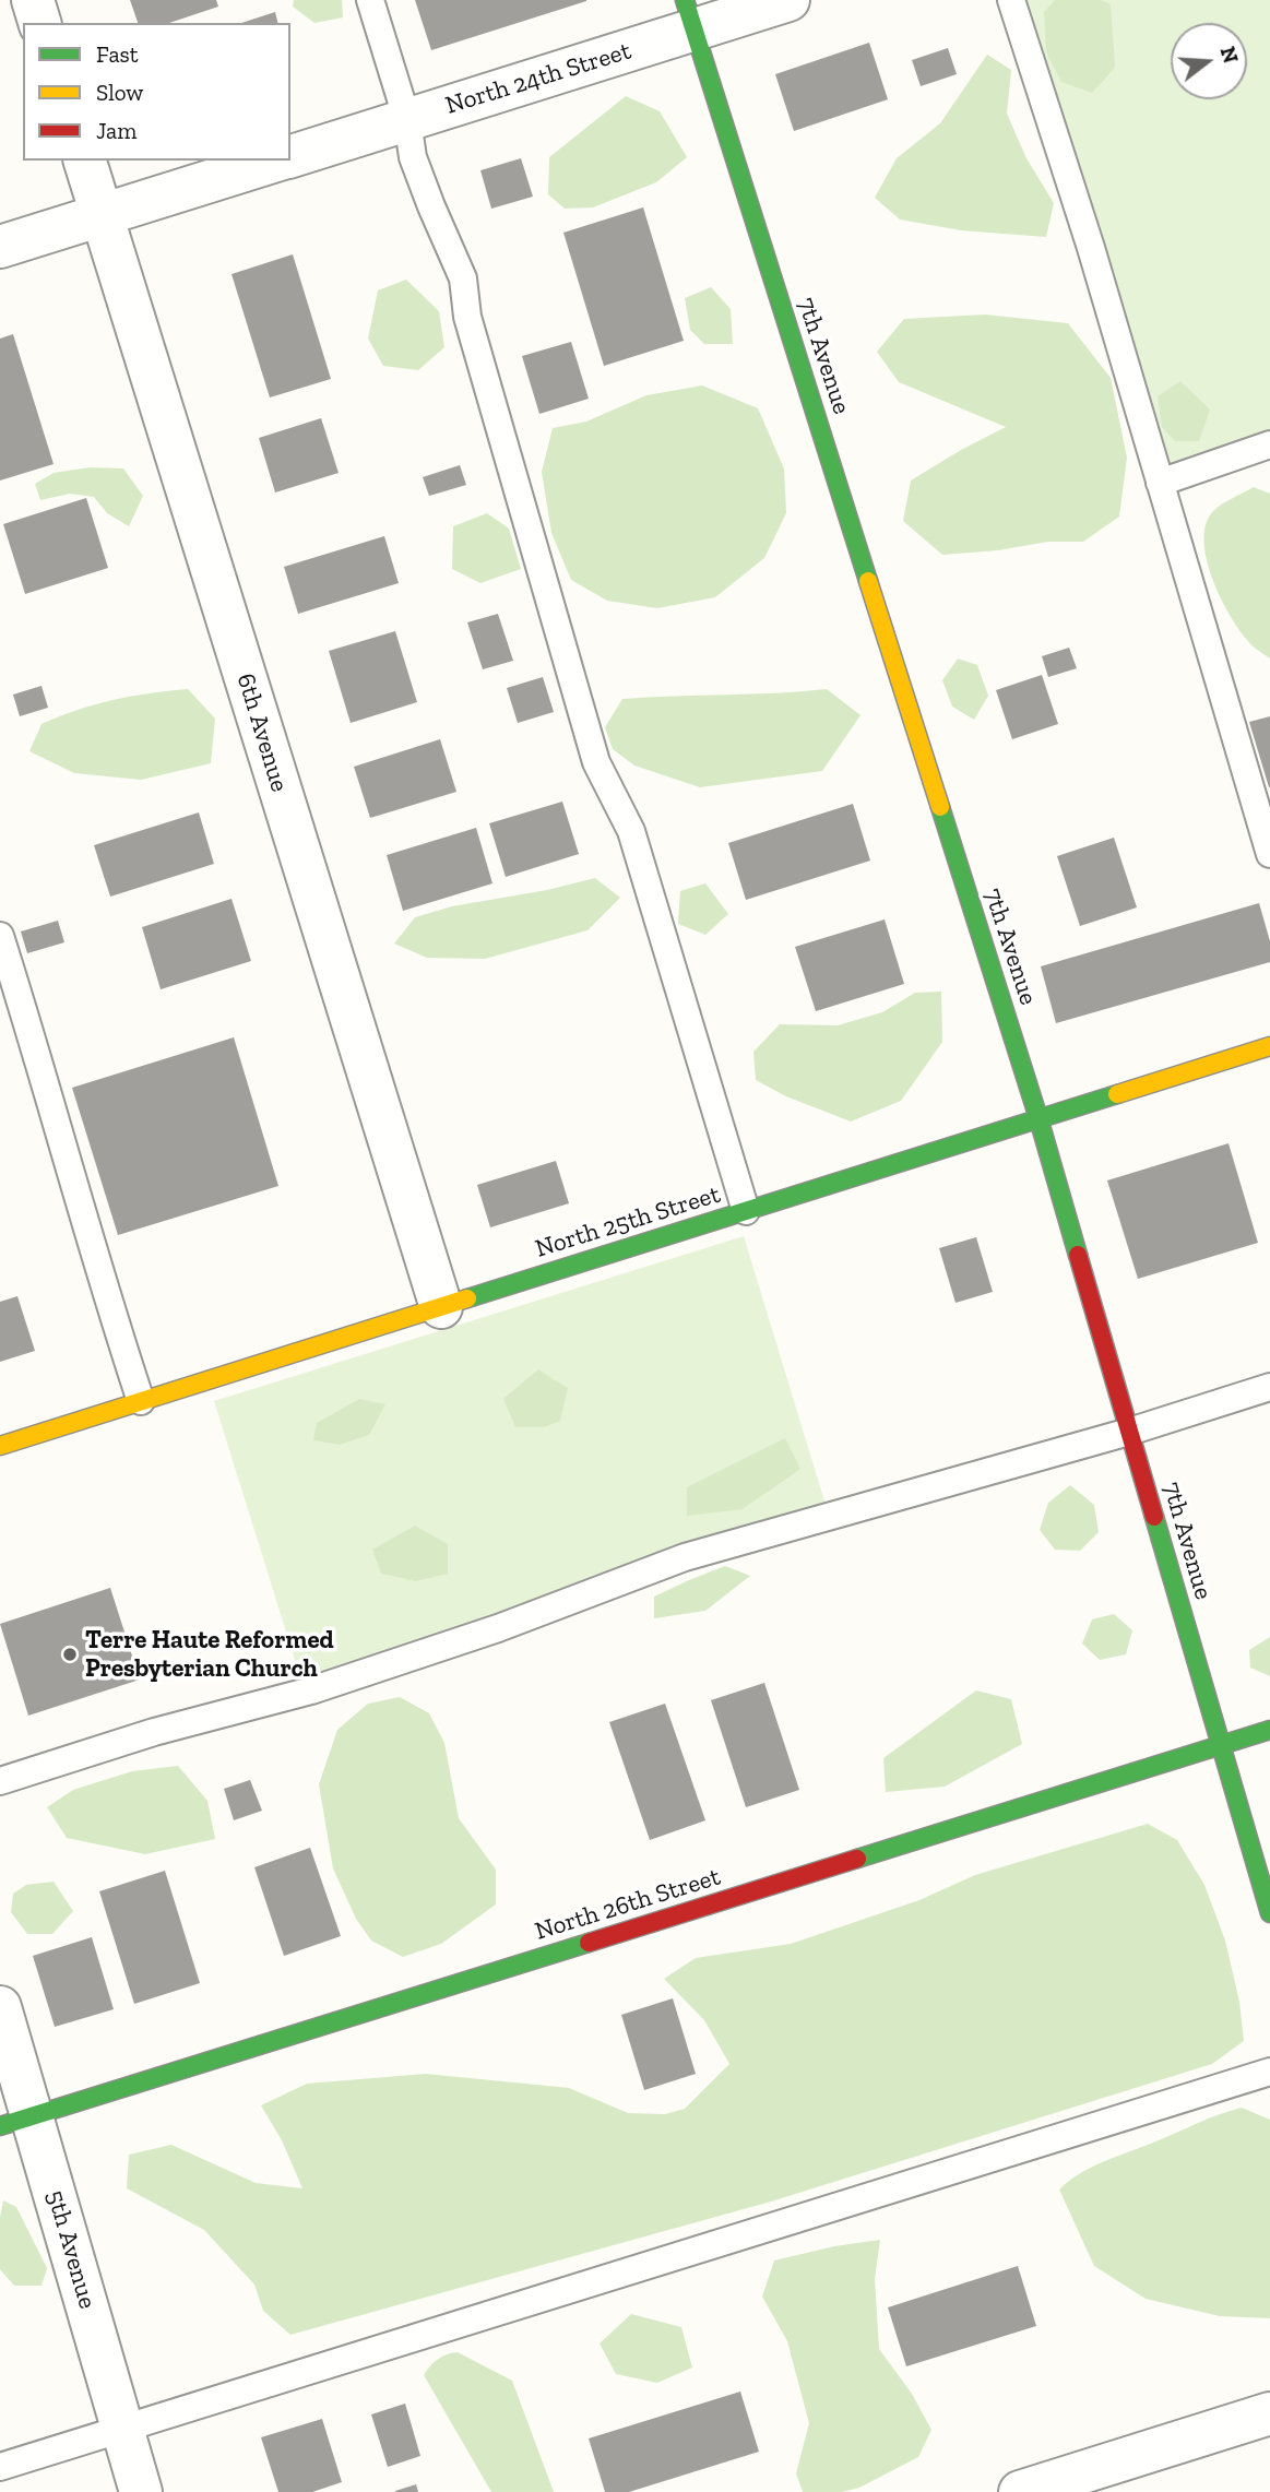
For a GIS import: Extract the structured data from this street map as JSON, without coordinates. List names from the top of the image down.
{
  "streets": {
    "street": [
      "North 24th Street",
      "7th Avenue",
      "6th Avenue",
      "North 25th Street",
      "North 26th Street",
      "5th Avenue"
    ]
  },
  "crossings": [
    ["North 24th Street", "7th Avenue"],
    ["7th Avenue", "North 25th Street"],
    ["7th Avenue", "North 26th Street"],
    ["6th Avenue", "North 25th Street"],
    ["North 26th Street", "5th Avenue"]
  ],
  "places": ["Terre Haute Reformed Presbyterian Church"],
  "legend": ["Fast", "Slow", "Jam"],
  "north": "right"
}
